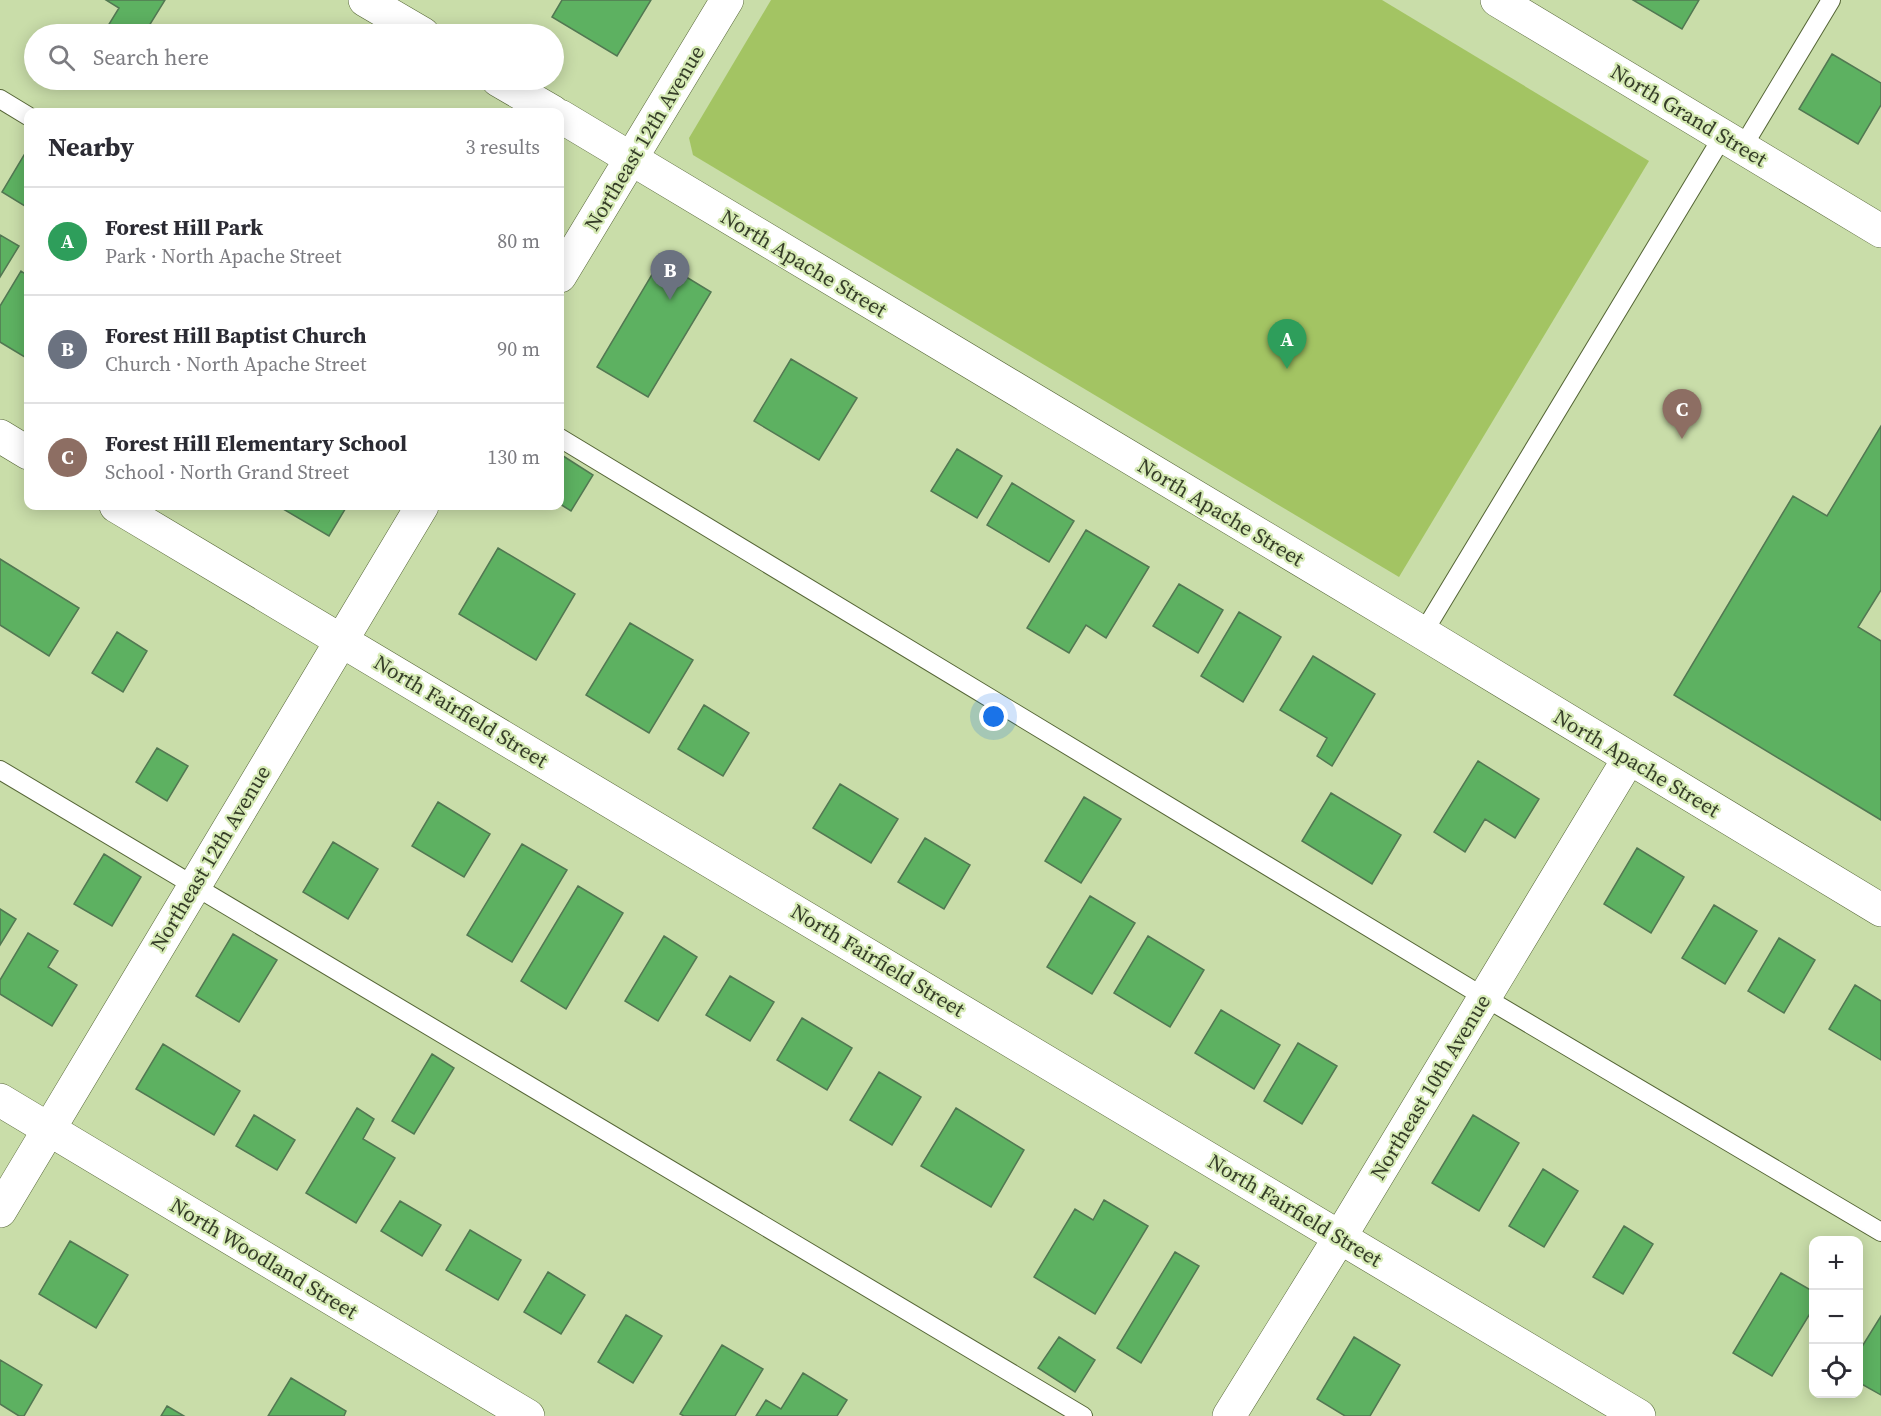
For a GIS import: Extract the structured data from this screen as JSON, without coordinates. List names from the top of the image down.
{
  "streets": {
    "street": [
      "North Grand Street",
      "Northeast 12th Avenue",
      "North Apache Street",
      "North Fairfield Street",
      "Northeast 10th Avenue",
      "North Woodland Street"
    ]
  },
  "crossings": [
    ["Northeast 12th Avenue", "North Apache Street"],
    ["Northeast 12th Avenue", "North Fairfield Street"],
    ["Northeast 12th Avenue", "North Woodland Street"],
    ["North Apache Street", "Northeast 10th Avenue"],
    ["North Fairfield Street", "Northeast 10th Avenue"]
  ],
  "page": {
    "search": "Search here",
    "heading": ["Nearby", "3 results"],
    "list": [
      {
        "mark": "A",
        "name": "Forest Hill Park",
        "note": "Park · North Apache Street",
        "value": "80 m"
      },
      {
        "mark": "B",
        "name": "Forest Hill Baptist Church",
        "note": "Church · North Apache Street",
        "value": "90 m"
      },
      {
        "mark": "C",
        "name": "Forest Hill Elementary School",
        "note": "School · North Grand Street",
        "value": "130 m"
      }
    ],
    "pins": ["B", "A", "C"],
    "map_buttons": ["+", "−"]
  }
}
